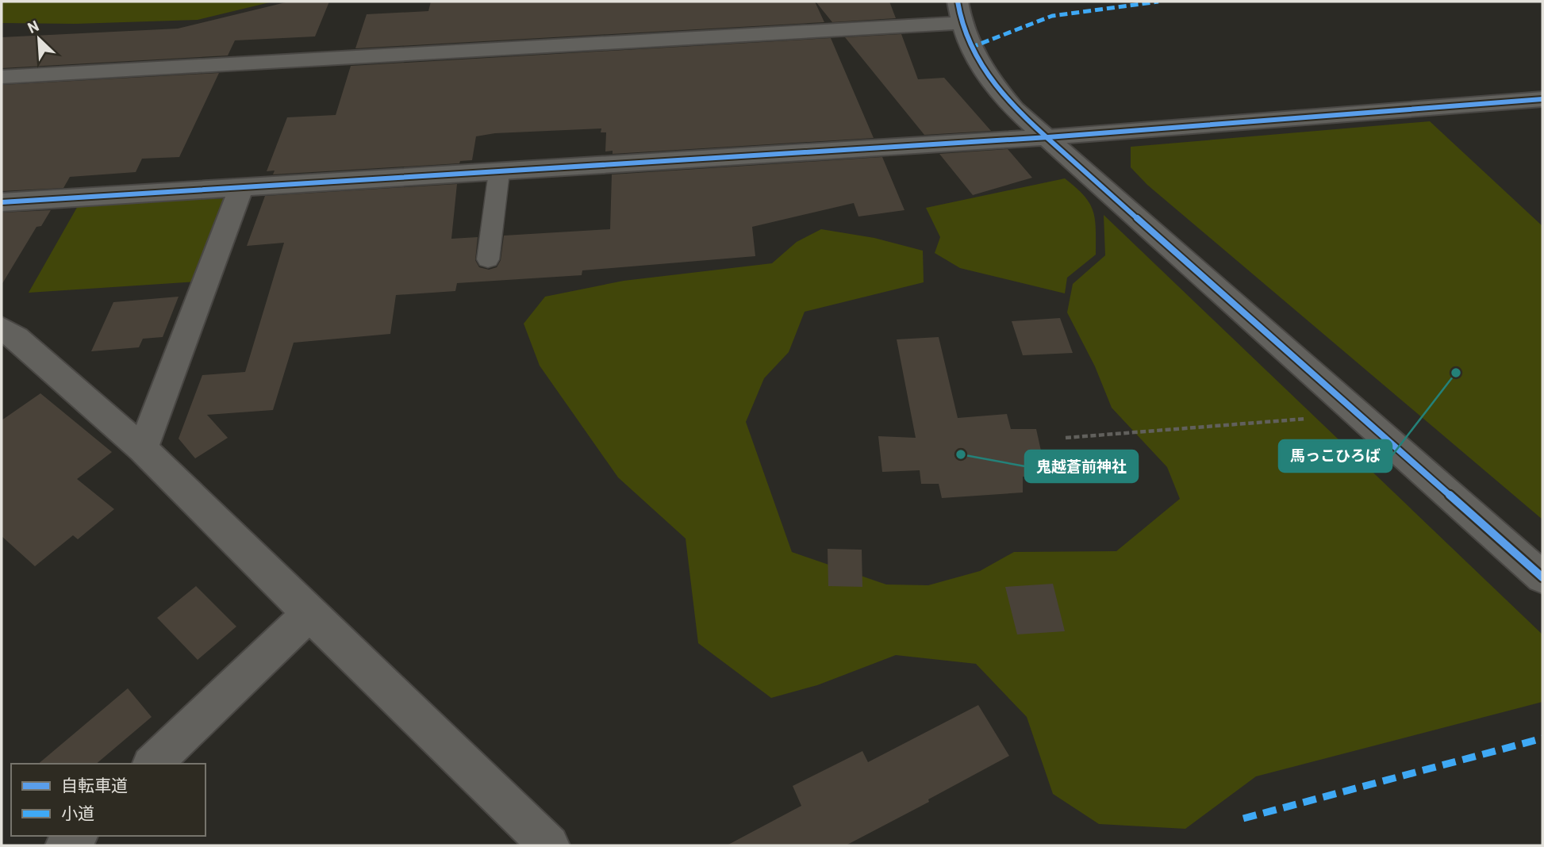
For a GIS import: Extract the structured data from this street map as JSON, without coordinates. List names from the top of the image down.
{
  "places": ["馬っこひろば", "鬼越蒼前神社"],
  "legend": ["自転車道", "小道"],
  "north": "top left"
}
